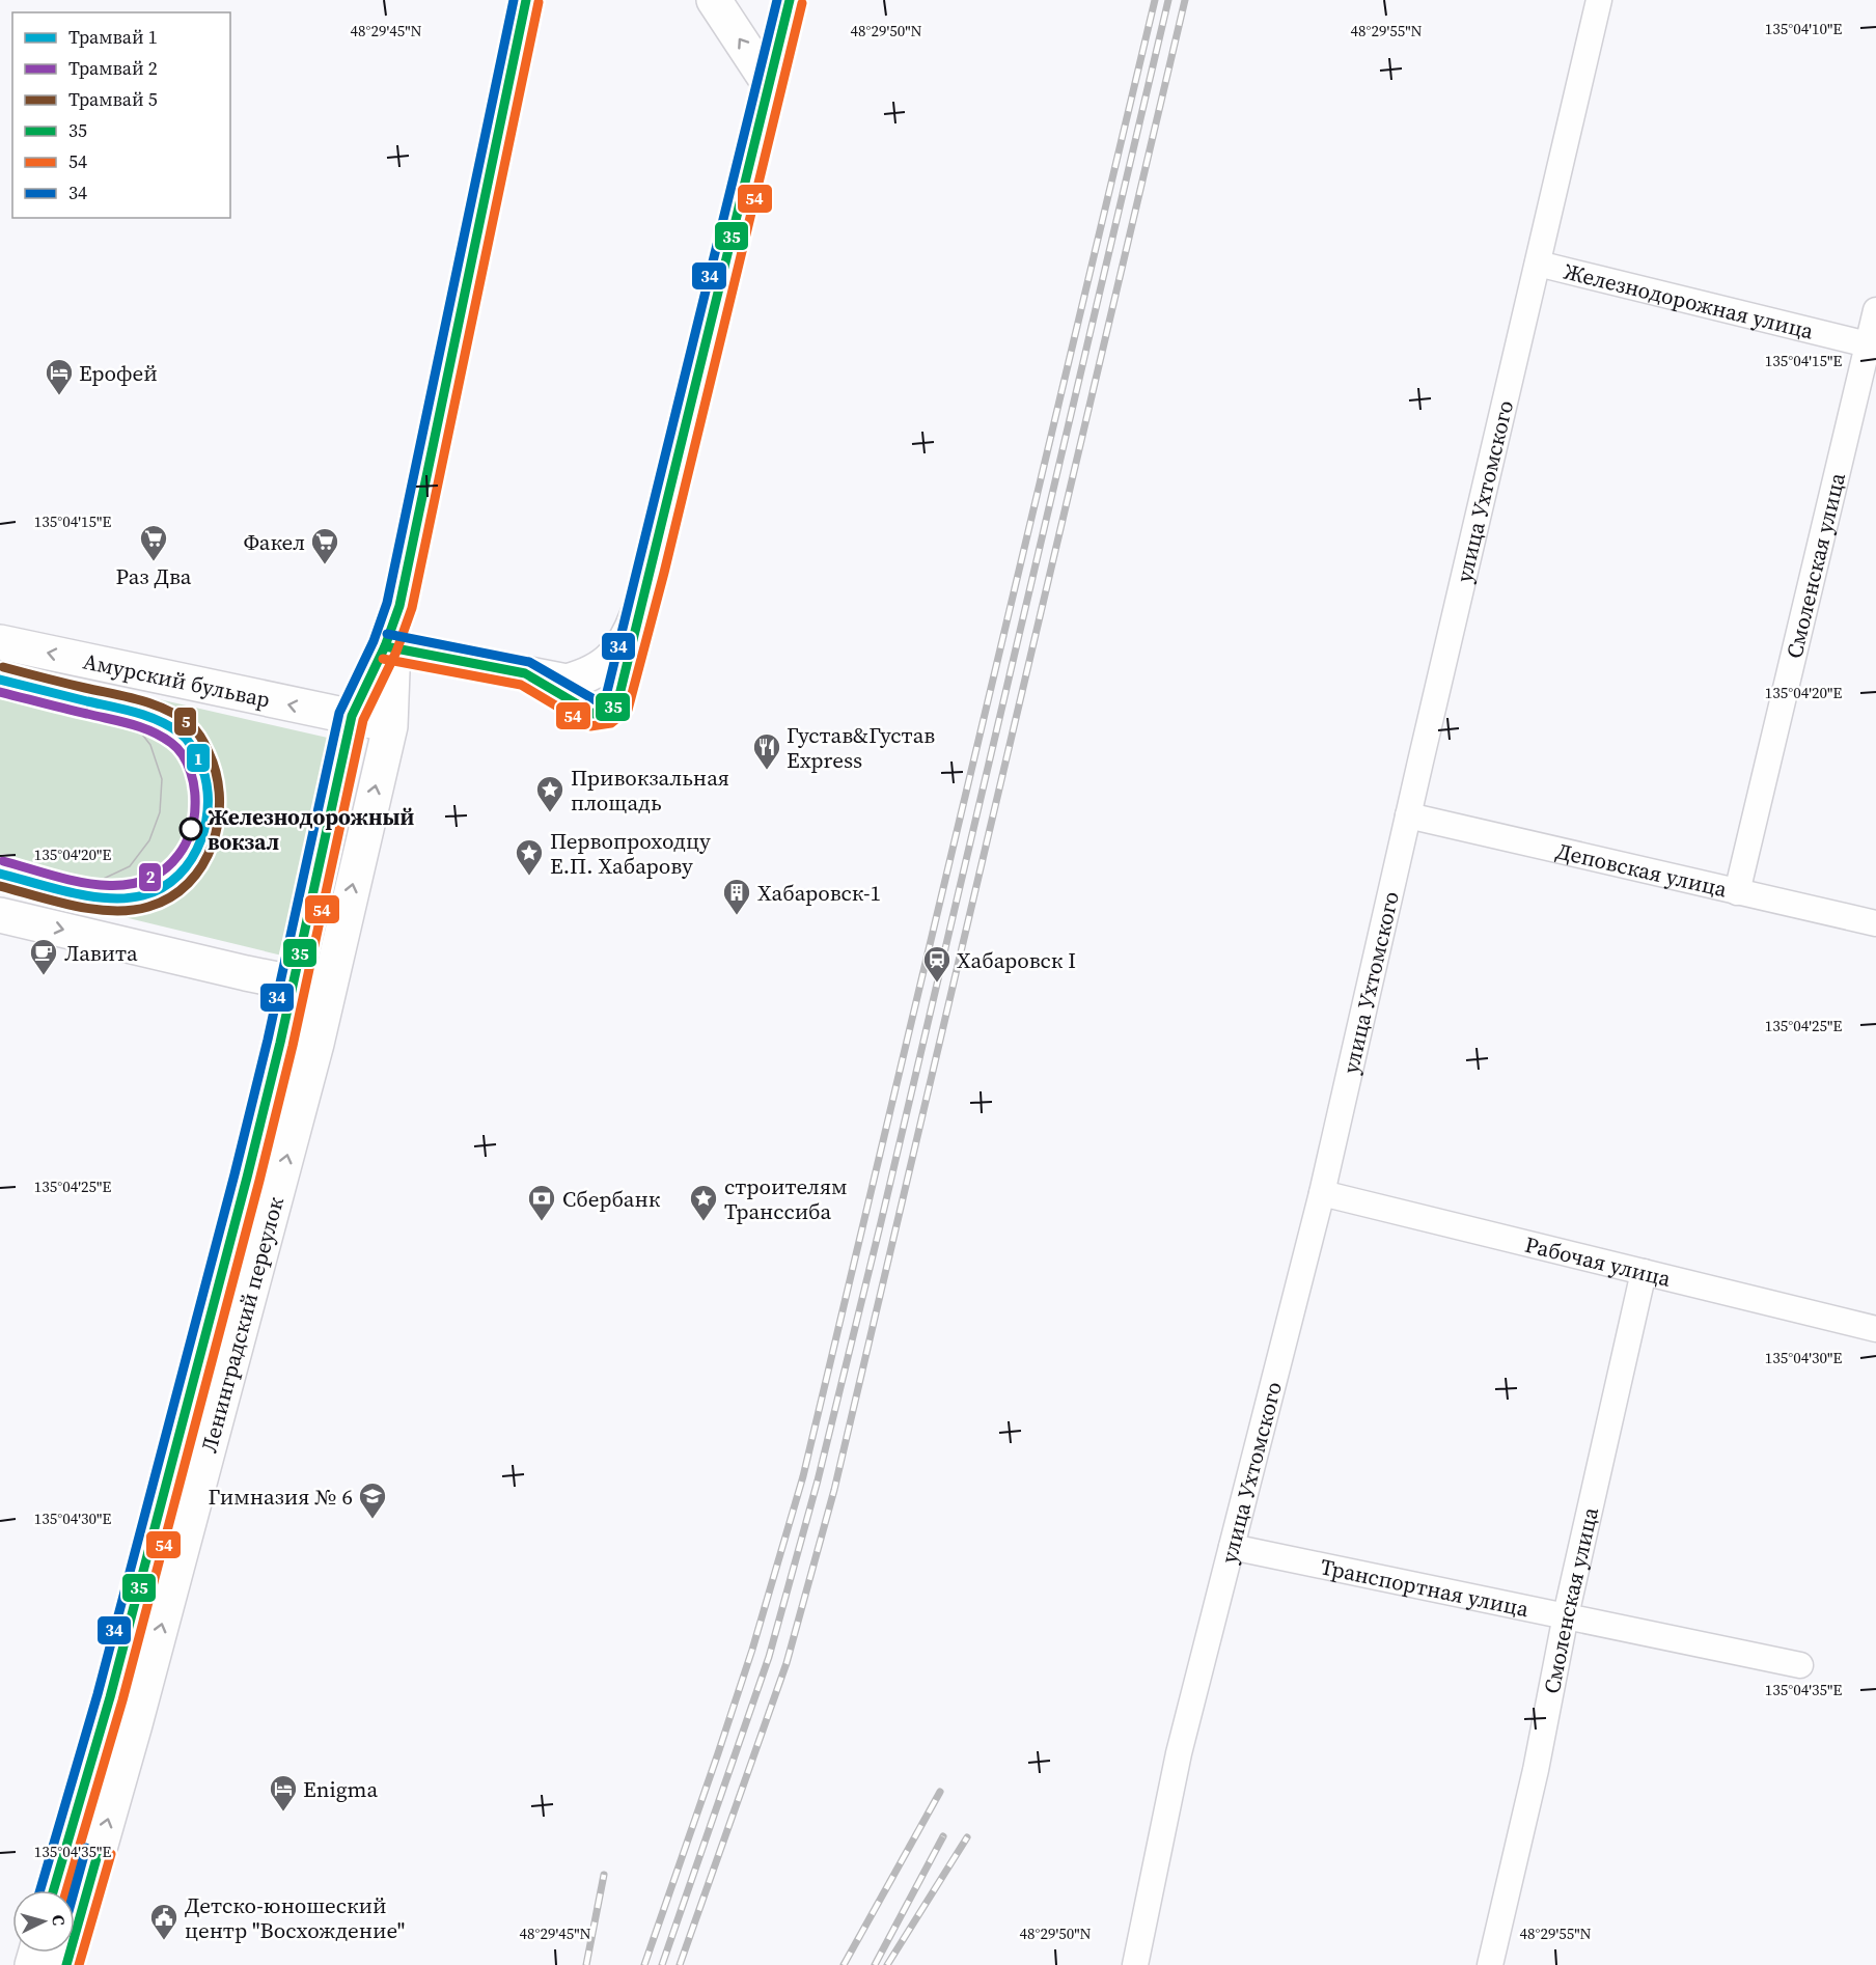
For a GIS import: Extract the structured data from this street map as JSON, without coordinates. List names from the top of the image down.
{
  "streets": {
    "main road": ["Амурский бульвар", "Ленинградский переулок"],
    "street": [
      "Железнодорожная улица",
      "улица Ухтомского",
      "Смоленская улица",
      "Деповская улица",
      "Рабочая улица",
      "Транспортная улица"
    ]
  },
  "crossings": [
    ["Железнодорожная улица", "улица Ухтомского"],
    ["Железнодорожная улица", "Смоленская улица"],
    ["улица Ухтомского", "Деповская улица"],
    ["улица Ухтомского", "Рабочая улица"],
    ["улица Ухтомского", "Транспортная улица"],
    ["Смоленская улица", "Деповская улица"],
    ["Смоленская улица", "Рабочая улица"],
    ["Смоленская улица", "Транспортная улица"],
    ["Амурский бульвар", "Ленинградский переулок"]
  ],
  "places": {
    "hotel": ["Ерофей", "Enigma"],
    "supermarket": ["Раз Два", "Факел"],
    "restaurant": ["Густав&Густав Express"],
    "place": ["Привокзальная площадь", "Первопроходцу Е.П. Хабарову", "строителям Транссиба"],
    "other": ["Железнодорожный вокзал"],
    "building": ["Хабаровск-1"],
    "cafe": ["Лавита"],
    "station": ["Хабаровск I"],
    "bank": ["Сбербанк"],
    "school or university": ["Гимназия № 6"],
    "public building": ["Детско-юношеский центр \"Восхождение\""]
  },
  "lines": [
    "transit line 35",
    "transit line 34",
    "transit line 54",
    "tram line 5",
    "tram line 1",
    "tram line 2"
  ],
  "legend": [
    "Трамвай 1",
    "Трамвай 2",
    "Трамвай 5",
    "35",
    "54",
    "34"
  ],
  "north": "right",
  "coordinates": [
    "135°04'10\"E",
    "48°29'45\"N",
    "48°29'50\"N",
    "48°29'55\"N",
    "135°04'15\"E",
    "135°04'20\"E",
    "135°04'25\"E",
    "135°04'30\"E",
    "135°04'35\"E"
  ]
}
